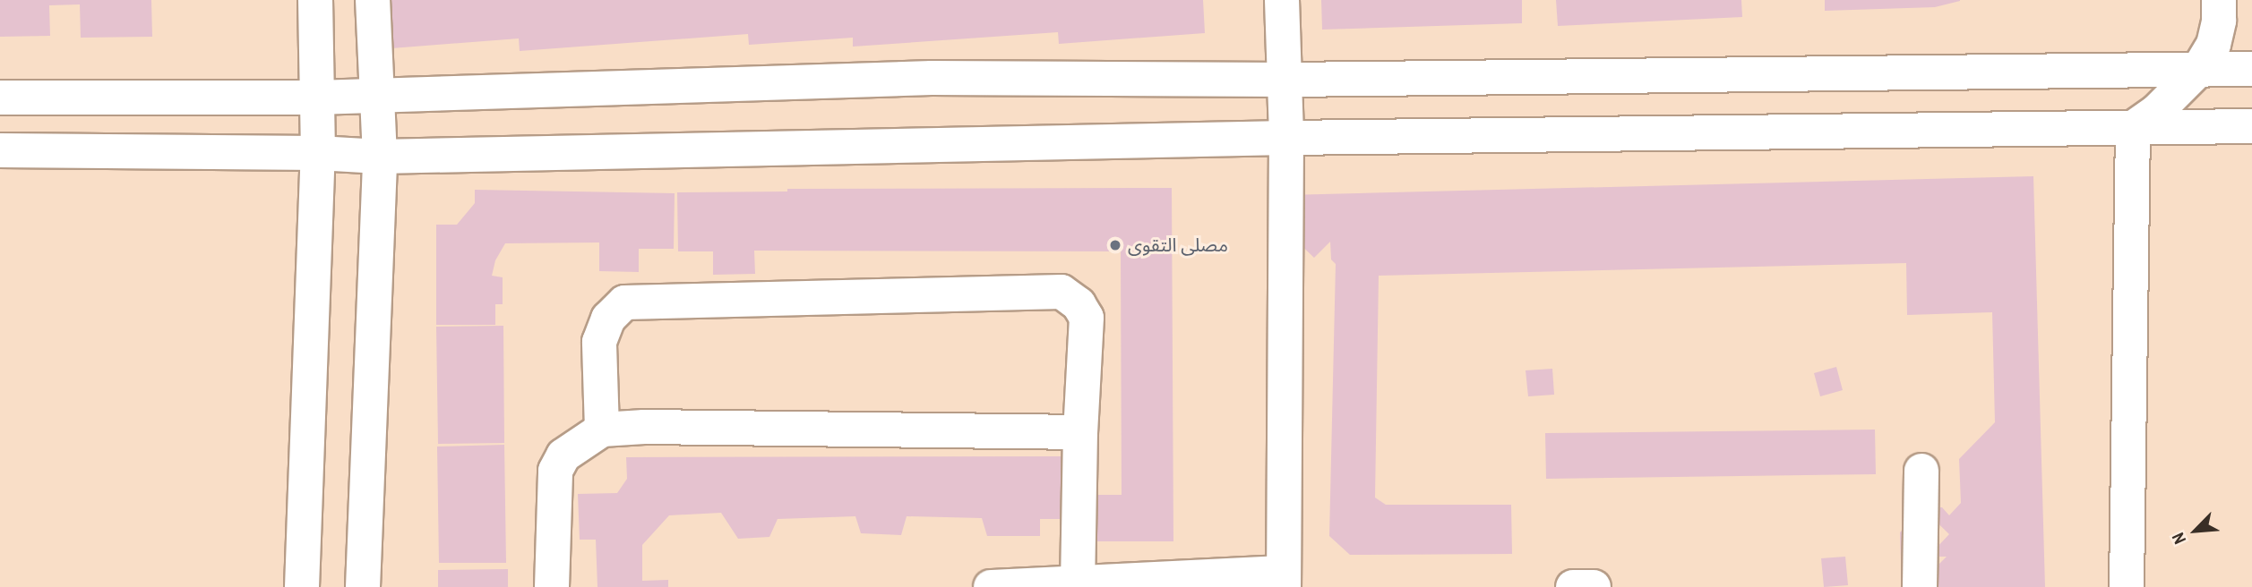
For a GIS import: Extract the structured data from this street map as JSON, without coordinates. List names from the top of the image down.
{
  "places": ["مصلى التقوى"],
  "north": "bottom left"
}
